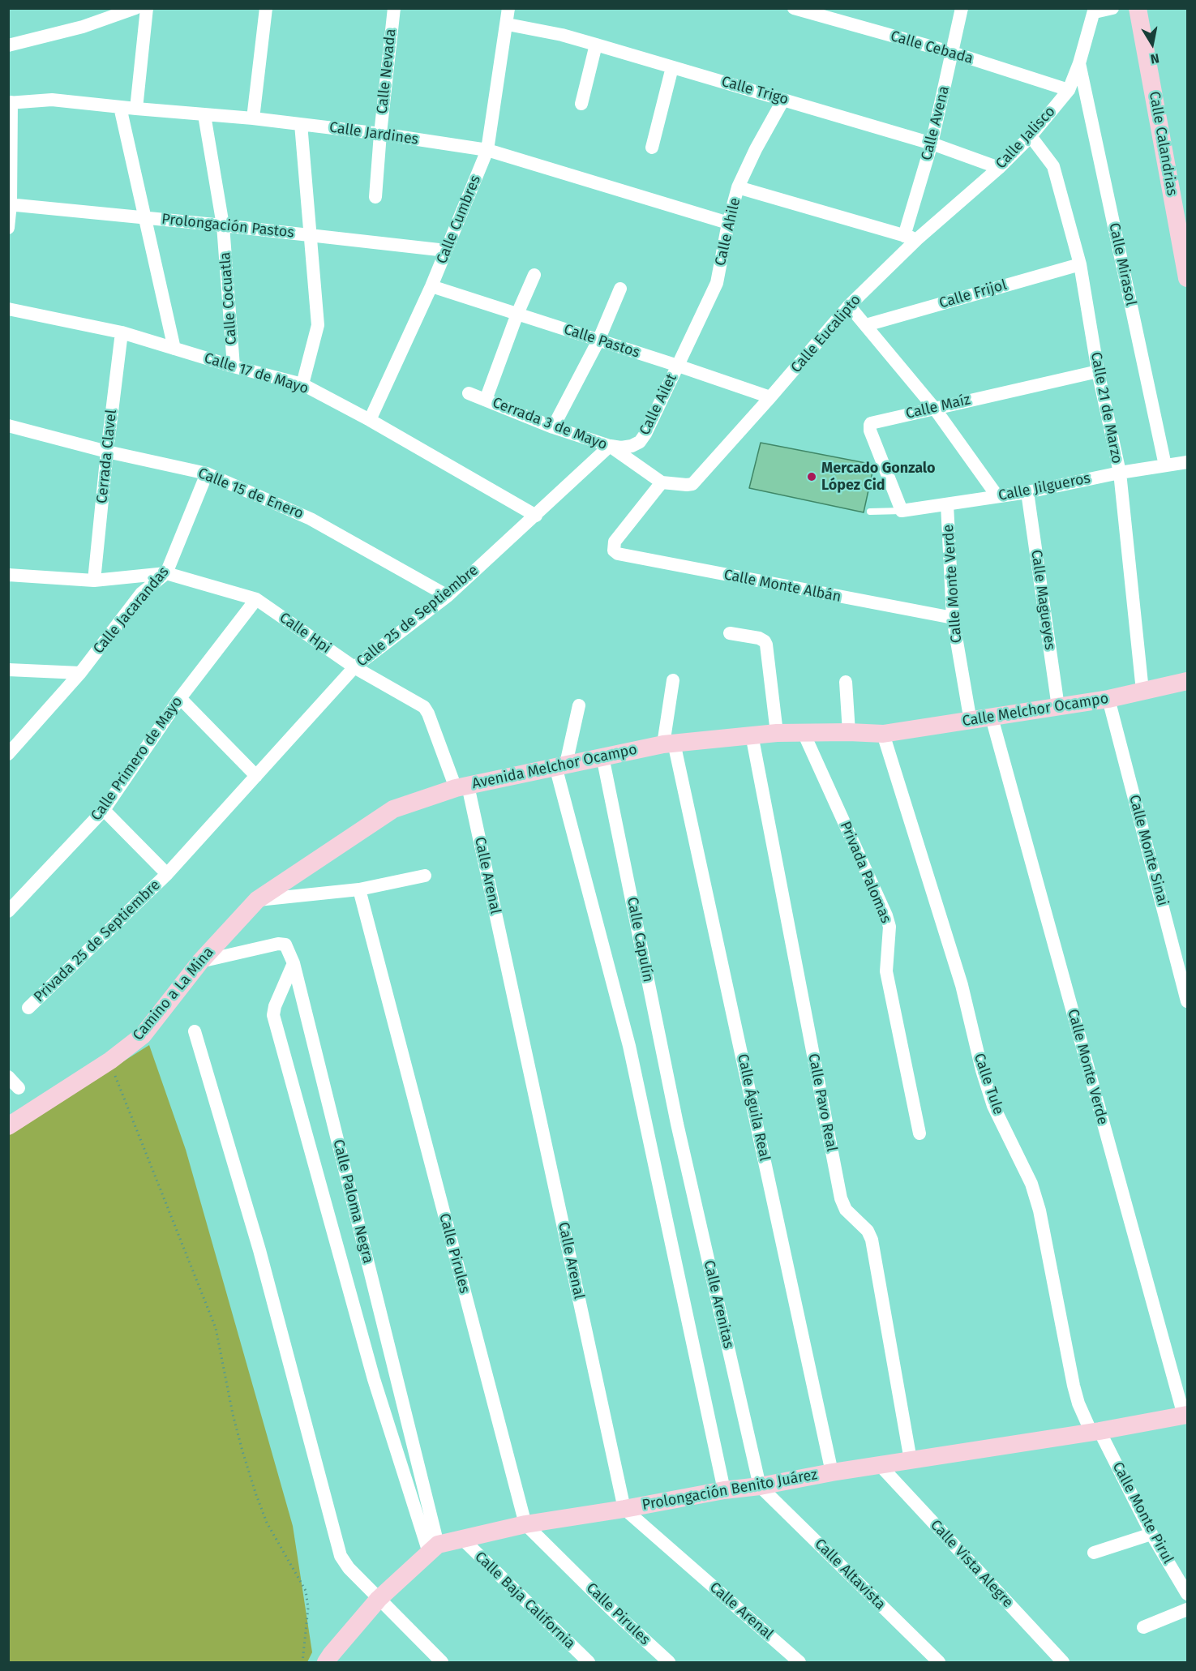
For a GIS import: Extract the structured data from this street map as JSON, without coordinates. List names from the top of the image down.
{
  "streets": {
    "street": [
      "Calle Cebada",
      "Calle Nevada",
      "Calle Trigo",
      "Calle Avena",
      "Calle Jardines",
      "Calle Jalisco",
      "Calle Calandrias",
      "Calle Cumbres",
      "Prolongación Pastos",
      "Calle Ahile",
      "Calle Mirasol",
      "Calle Frijol",
      "Calle Cocuatla",
      "Calle Eucalipto",
      "Calle Pastos",
      "Calle 17 de Mayo",
      "Calle Ailet",
      "Calle Maíz",
      "Calle 21 de Marzo",
      "Cerrada 3 de Mayo",
      "Cerrada Clavel",
      "Calle Jilgueros",
      "Calle 15 de Enero",
      "Calle Monte Verde",
      "Calle Monte Albán",
      "Calle Magueyes",
      "Calle Jacarandas",
      "Calle 25 de Septiembre",
      "Calle Hpi",
      "Calle Melchor Ocampo",
      "Calle Primero de Mayo",
      "Avenida Melchor Ocampo",
      "Calle Monte Sinai",
      "Privada Palomas",
      "Calle Arenal",
      "Calle Capulín",
      "Privada 25 de Septiembre",
      "Camino a La Mina",
      "Calle Tule",
      "Calle Pavo Real",
      "Calle Águila Real",
      "Calle Paloma Negra",
      "Calle Pirules",
      "Calle Arenitas",
      "Prolongación Benito Juárez",
      "Calle Monte Pirul",
      "Calle Vista Alegre",
      "Calle Altavista",
      "Calle Baja California"
    ]
  },
  "crossings": [
    ["Calle Cebada", "Calle Avena"],
    ["Calle Cebada", "Calle Jalisco"],
    ["Calle Nevada", "Calle Jardines"],
    ["Calle Trigo", "Calle Avena"],
    ["Calle Trigo", "Calle Jalisco"],
    ["Calle Trigo", "Calle Cumbres"],
    ["Calle Trigo", "Calle Ahile"],
    ["Calle Avena", "Calle Jalisco"],
    ["Calle Avena", "Calle Eucalipto"],
    ["Calle Jardines", "Calle Cumbres"],
    ["Calle Jardines", "Calle Ahile"],
    ["Calle Jardines", "Calle Cocuatla"],
    ["Calle Jalisco", "Calle Mirasol"],
    ["Calle Jalisco", "Calle Eucalipto"],
    ["Calle Jalisco", "Calle 21 de Marzo"],
    ["Calle Cumbres", "Prolongación Pastos"],
    ["Calle Cumbres", "Calle Pastos"],
    ["Calle Cumbres", "Calle 17 de Mayo"],
    ["Prolongación Pastos", "Calle Cocuatla"],
    ["Calle Ahile", "Calle Pastos"],
    ["Calle Ahile", "Calle Ailet"],
    ["Calle Mirasol", "Calle Jilgueros"],
    ["Calle Frijol", "Calle 21 de Marzo"],
    ["Calle Cocuatla", "Calle 17 de Mayo"],
    ["Calle Eucalipto", "Calle Pastos"],
    ["Calle Eucalipto", "Cerrada 3 de Mayo"],
    ["Calle Eucalipto", "Calle Monte Albán"],
    ["Calle Pastos", "Calle Ailet"],
    ["Calle 17 de Mayo", "Cerrada Clavel"],
    ["Calle 17 de Mayo", "Calle 25 de Septiembre"],
    ["Calle Ailet", "Cerrada 3 de Mayo"],
    ["Calle Ailet", "Calle 25 de Septiembre"],
    ["Calle Maíz", "Calle 21 de Marzo"],
    ["Calle Maíz", "Calle Jilgueros"],
    ["Calle 21 de Marzo", "Calle Jilgueros"],
    ["Calle 21 de Marzo", "Calle Melchor Ocampo"],
    ["Cerrada 3 de Mayo", "Calle Monte Albán"],
    ["Cerrada 3 de Mayo", "Calle 25 de Septiembre"],
    ["Cerrada Clavel", "Calle 15 de Enero"],
    ["Calle Jilgueros", "Calle Monte Verde"],
    ["Calle Jilgueros", "Calle Magueyes"],
    ["Calle 15 de Enero", "Calle Jacarandas"],
    ["Calle 15 de Enero", "Calle 25 de Septiembre"],
    ["Calle Monte Verde", "Calle Monte Albán"],
    ["Calle Monte Verde", "Calle Melchor Ocampo"],
    ["Calle Monte Verde", "Prolongación Benito Juárez"],
    ["Calle Magueyes", "Calle Melchor Ocampo"],
    ["Calle Jacarandas", "Calle Hpi"],
    ["Calle 25 de Septiembre", "Calle Hpi"],
    ["Calle 25 de Septiembre", "Privada 25 de Septiembre"],
    ["Calle Hpi", "Calle Primero de Mayo"],
    ["Calle Hpi", "Avenida Melchor Ocampo"],
    ["Calle Hpi", "Calle Arenal"],
    ["Calle Melchor Ocampo", "Avenida Melchor Ocampo"],
    ["Calle Melchor Ocampo", "Calle Monte Sinai"],
    ["Calle Melchor Ocampo", "Calle Tule"],
    ["Avenida Melchor Ocampo", "Privada Palomas"],
    ["Avenida Melchor Ocampo", "Calle Arenal"],
    ["Avenida Melchor Ocampo", "Calle Capulín"],
    ["Avenida Melchor Ocampo", "Camino a La Mina"],
    ["Avenida Melchor Ocampo", "Calle Tule"],
    ["Avenida Melchor Ocampo", "Calle Pavo Real"],
    ["Avenida Melchor Ocampo", "Calle Águila Real"],
    ["Calle Arenal", "Prolongación Benito Juárez"],
    ["Calle Capulín", "Calle Arenitas"],
    ["Camino a La Mina", "Calle Paloma Negra"],
    ["Calle Tule", "Prolongación Benito Juárez"],
    ["Calle Tule", "Calle Monte Pirul"],
    ["Calle Pavo Real", "Prolongación Benito Juárez"],
    ["Calle Águila Real", "Prolongación Benito Juárez"],
    ["Calle Paloma Negra", "Prolongación Benito Juárez"],
    ["Calle Pirules", "Prolongación Benito Juárez"],
    ["Calle Arenitas", "Prolongación Benito Juárez"],
    ["Calle Arenitas", "Calle Altavista"],
    ["Prolongación Benito Juárez", "Calle Monte Pirul"],
    ["Prolongación Benito Juárez", "Calle Vista Alegre"],
    ["Prolongación Benito Juárez", "Calle Altavista"],
    ["Prolongación Benito Juárez", "Calle Baja California"]
  ],
  "places": ["Mercado Gonzalo López Cid"],
  "north": "bottom"
}
